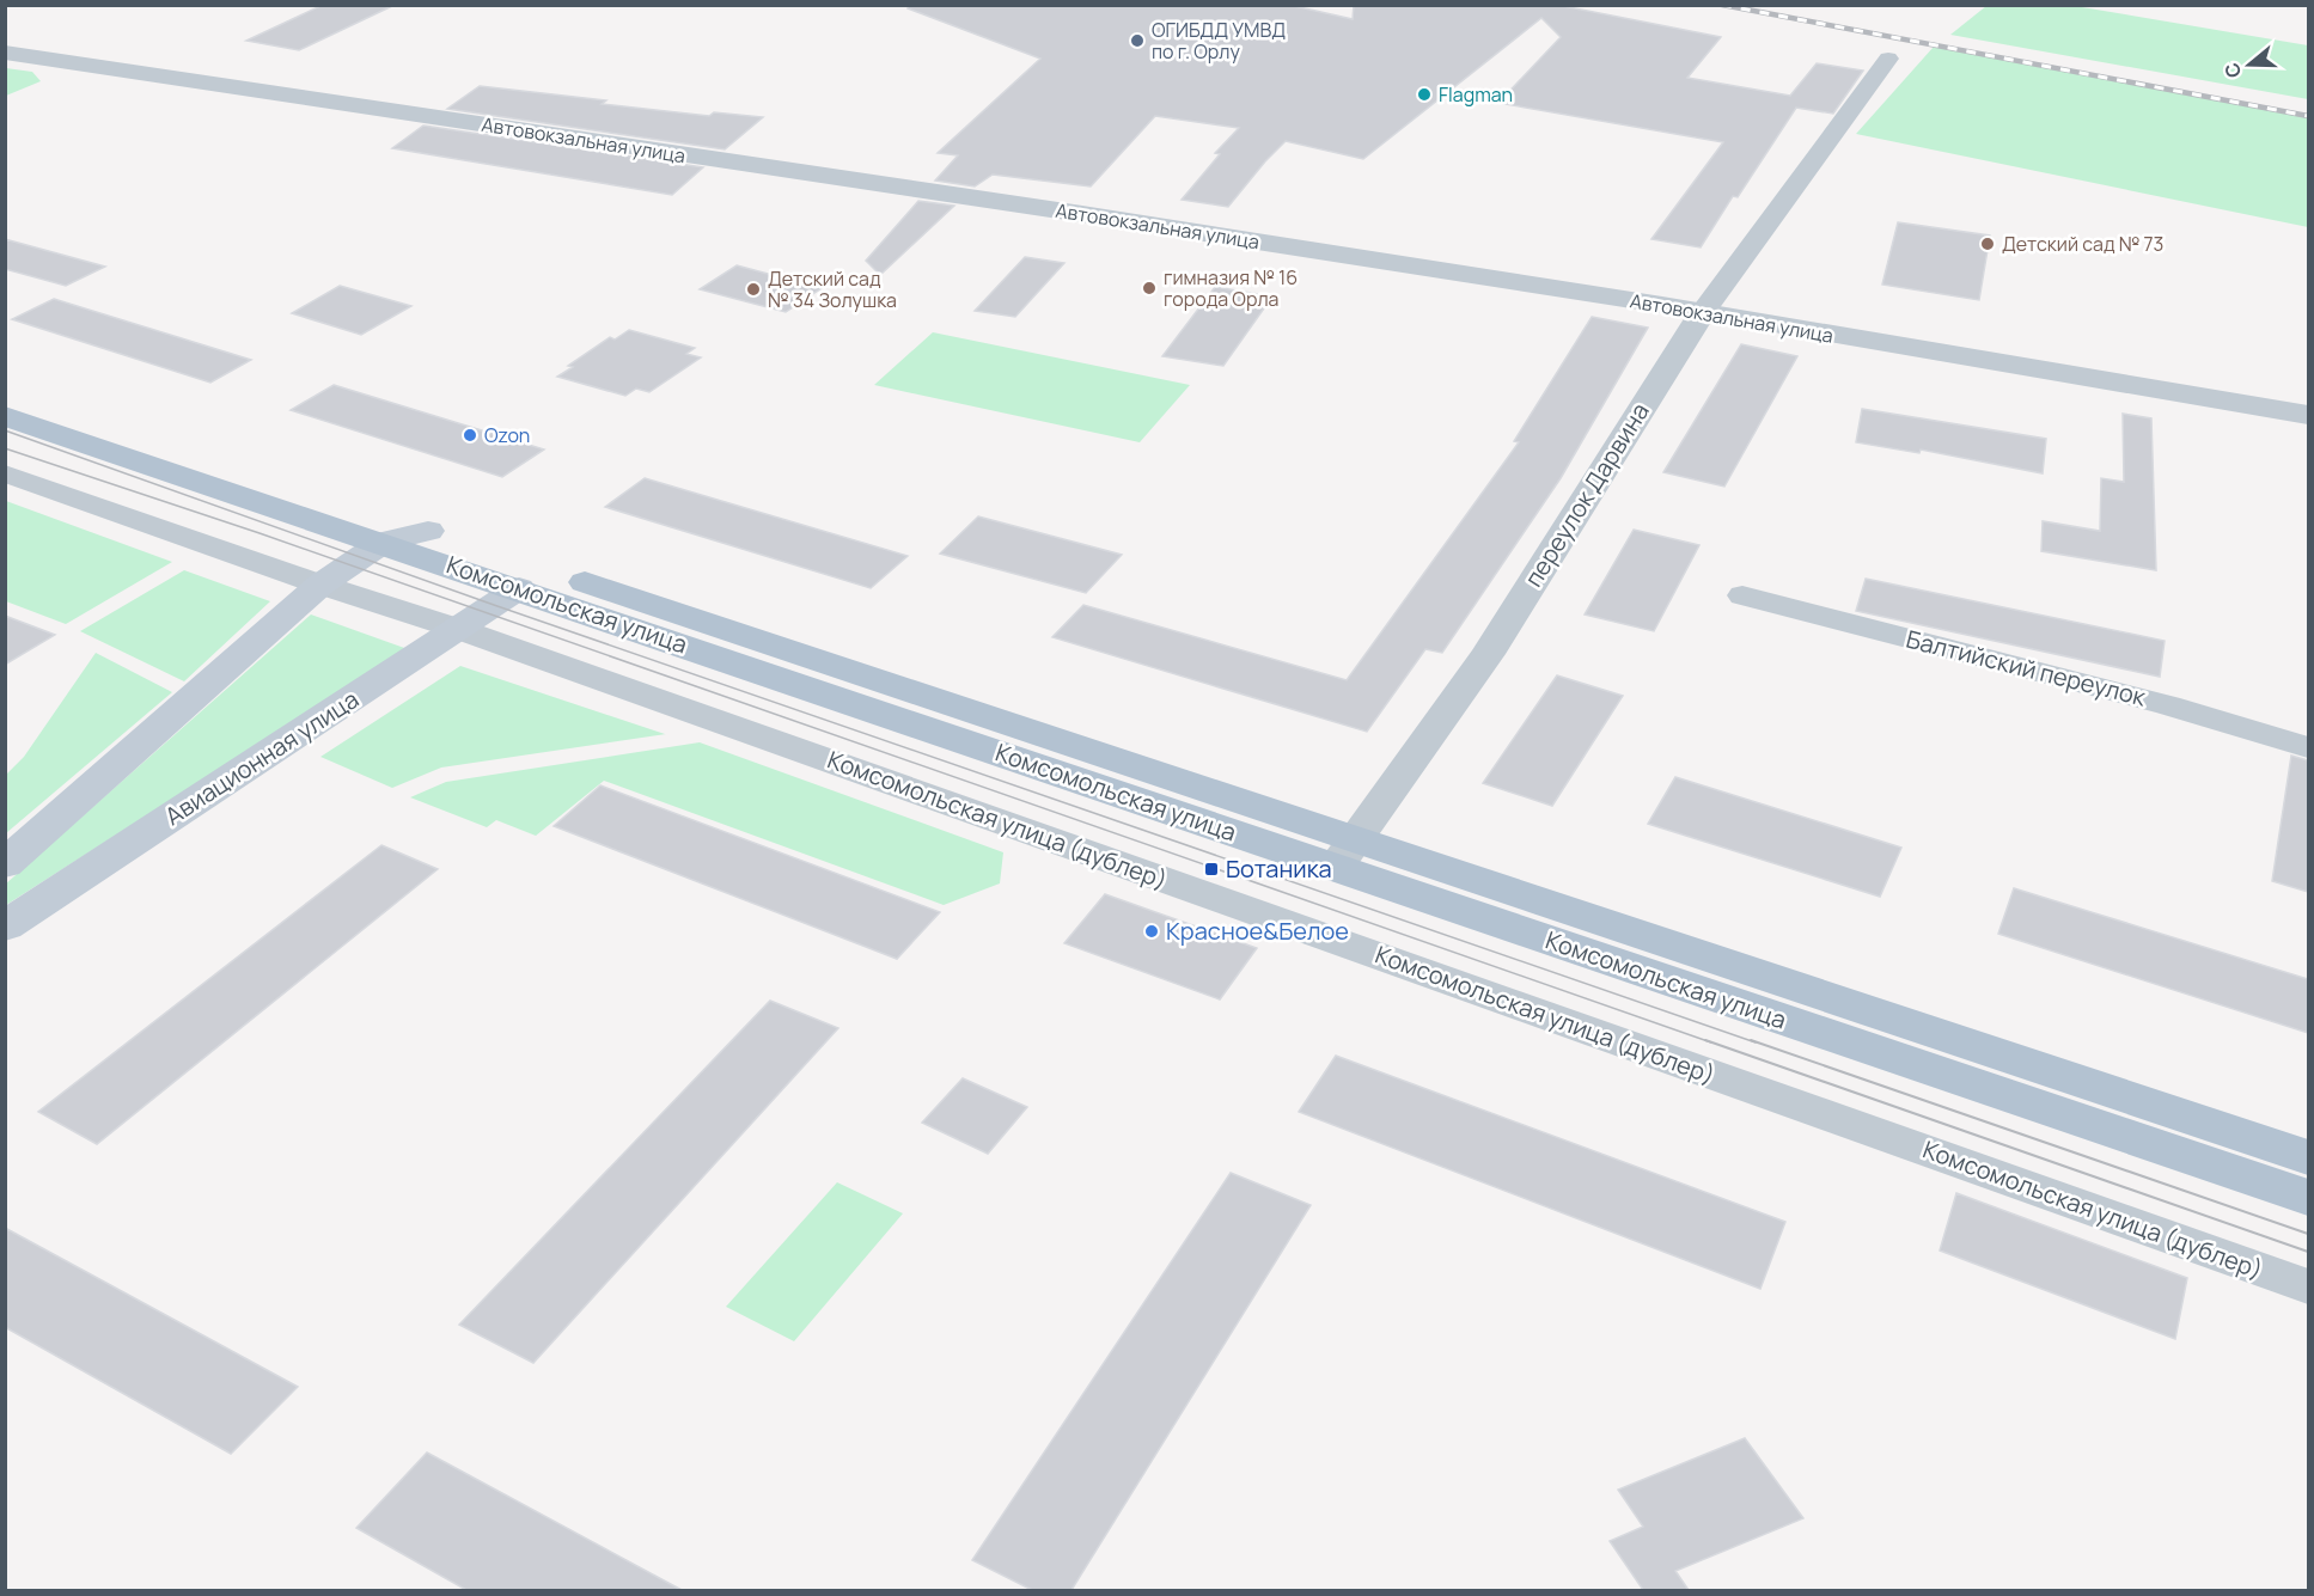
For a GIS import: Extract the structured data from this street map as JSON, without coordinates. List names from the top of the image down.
{
  "streets": {
    "main road": ["Комсомольская улица", "Авиационная улица"],
    "street": [
      "Автовокзальная улица",
      "переулок Дарвина",
      "Балтийский переулок",
      "Комсомольская улица (дублер)"
    ]
  },
  "crossings": [
    ["Автовокзальная улица", "переулок Дарвина"],
    ["переулок Дарвина", "Комсомольская улица"],
    ["Комсомольская улица", "Авиационная улица"],
    ["Авиационная улица", "Комсомольская улица (дублер)"]
  ],
  "places": {
    "other": [
      "ОГИБДД УМВД по г. Орлу",
      "Flagman",
      "Детский сад № 73",
      "гимназия № 16 города Орла",
      "Детский сад № 34 Золушка",
      "Ozon",
      "Красное&Белое"
    ],
    "transit": ["Ботаника"]
  },
  "north": "left"
}
